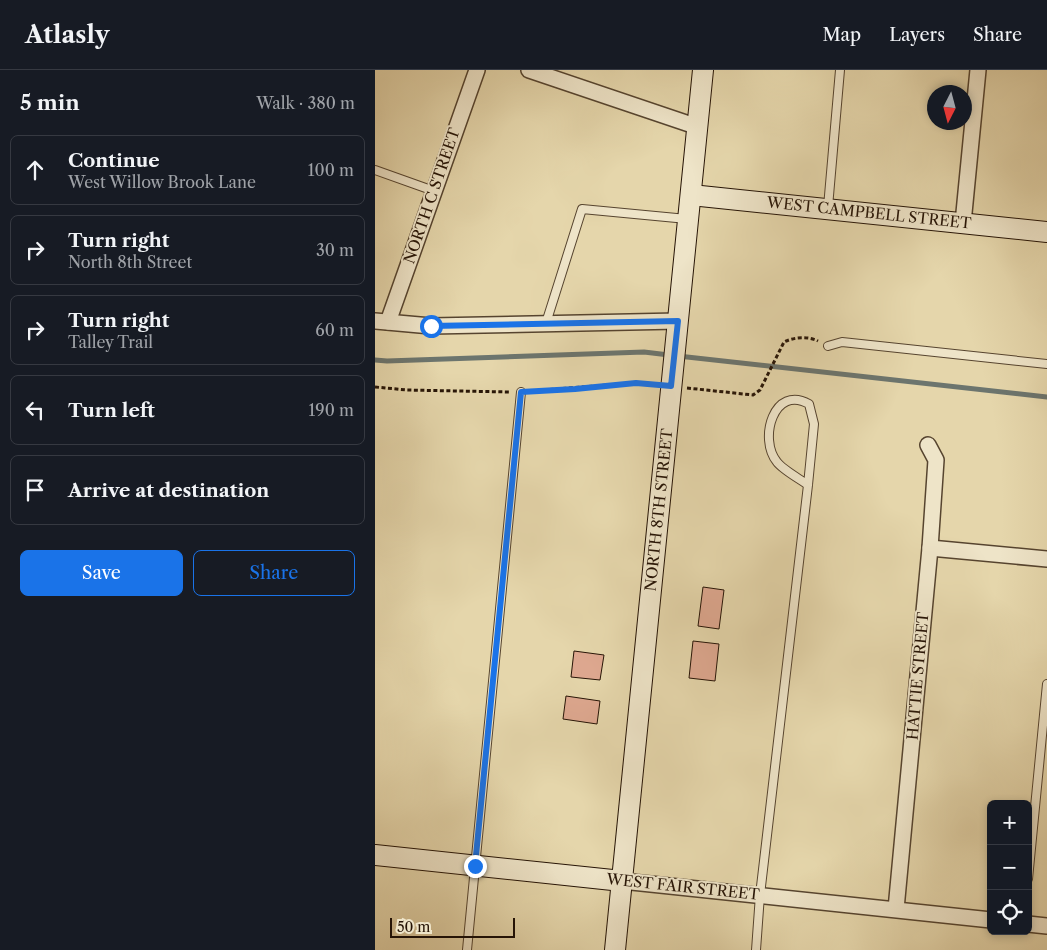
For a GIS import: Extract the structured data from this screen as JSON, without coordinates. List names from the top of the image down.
{
  "streets": {
    "street": [
      "NORTH C STREET",
      "WEST CAMPBELL STREET",
      "NORTH 8TH STREET",
      "HATTIE STREET",
      "WEST FAIR STREET"
    ]
  },
  "crossings": [
    ["WEST CAMPBELL STREET", "NORTH 8TH STREET"],
    ["NORTH 8TH STREET", "WEST FAIR STREET"],
    ["HATTIE STREET", "WEST FAIR STREET"]
  ],
  "scale_bar": "50 m",
  "north": "bottom",
  "page": {
    "header": "Atlasly",
    "nav": ["Map", "Layers", "Share"],
    "heading": ["5 min", "Walk · 380 m"],
    "list": [
      ["Continue", "West Willow Brook Lane", "100 m"],
      ["Turn right", "North 8th Street", "30 m"],
      ["Turn right", "Talley Trail", "60 m"],
      ["Turn left", "190 m"],
      "Arrive at destination"
    ],
    "buttons": ["Save", "Share"],
    "map_buttons": ["+", "−"],
    "scale": "50 m"
  }
}
